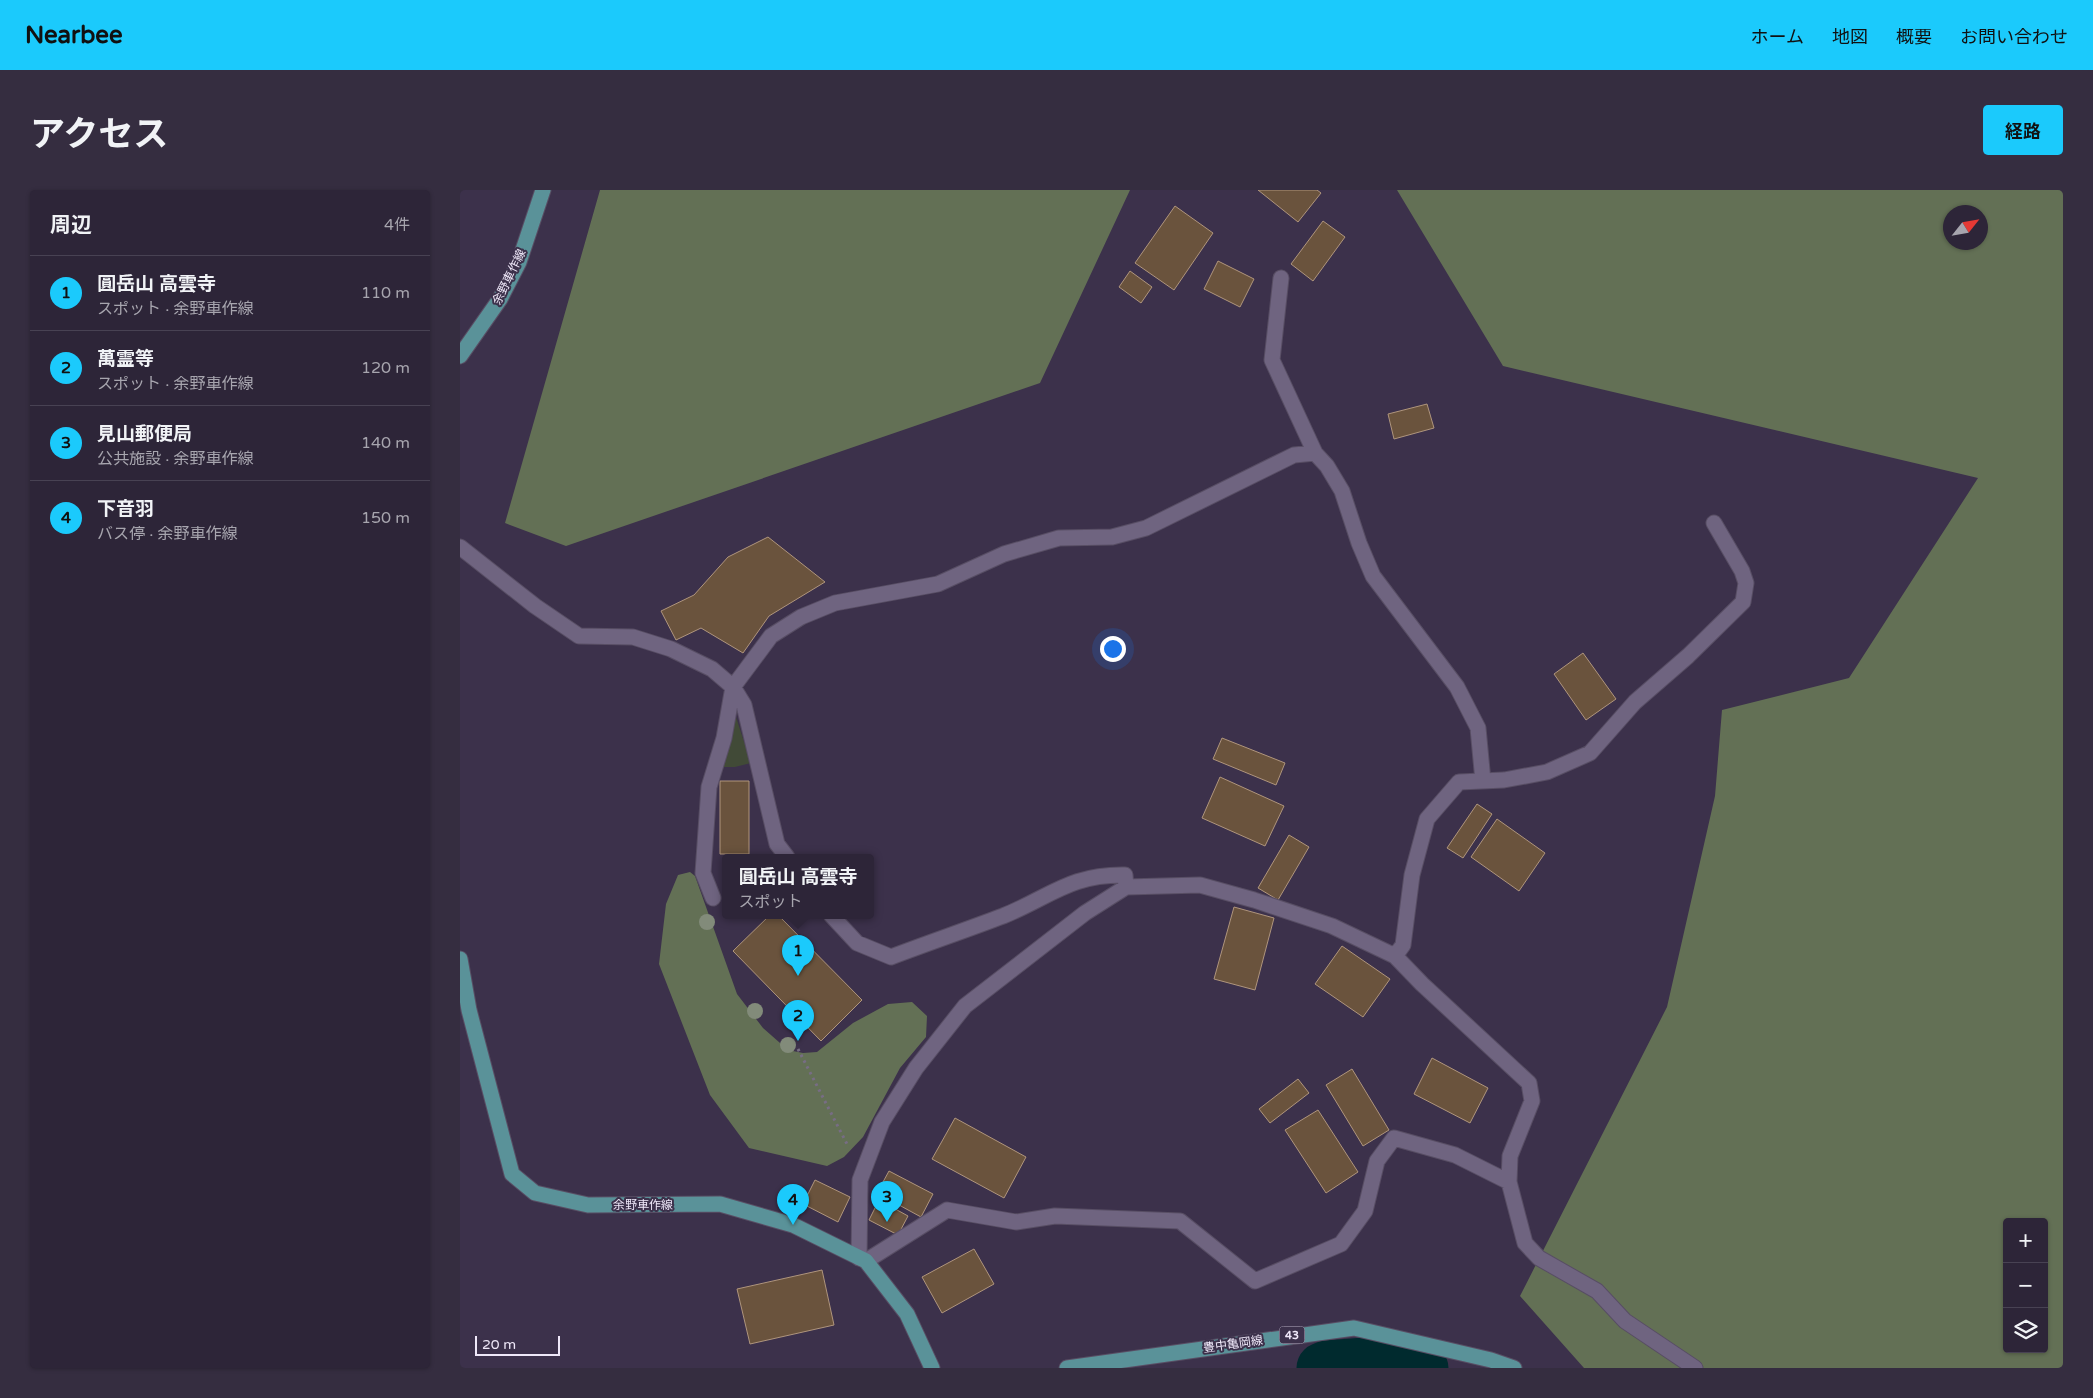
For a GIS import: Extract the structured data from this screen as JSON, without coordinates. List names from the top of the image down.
{
  "streets": {
    "main road": ["余野車作線", "43", "豊中亀岡線"]
  },
  "scale_bar": "20 m",
  "north": "top right",
  "page": {
    "header": "Nearbee",
    "nav": [
      "ホーム",
      "地図",
      "概要",
      "お問い合わせ"
    ],
    "title": "アクセス",
    "buttons": "経路",
    "heading": ["周辺", "4件"],
    "list": [
      {
        "mark": "1",
        "name": "圓岳山 高雲寺",
        "note": "スポット · 余野車作線",
        "value": "110 m"
      },
      {
        "mark": "2",
        "name": "萬霊等",
        "note": "スポット · 余野車作線",
        "value": "120 m"
      },
      {
        "mark": "3",
        "name": "見山郵便局",
        "note": "公共施設 · 余野車作線",
        "value": "140 m"
      },
      {
        "mark": "4",
        "name": "下音羽",
        "note": "バス停 · 余野車作線",
        "value": "150 m"
      }
    ],
    "popup": ["圓岳山 高雲寺", "スポット"],
    "pins": [
      "1",
      "2",
      "3",
      "4"
    ],
    "map_buttons": ["+", "−"],
    "scale": "20 m"
  }
}
